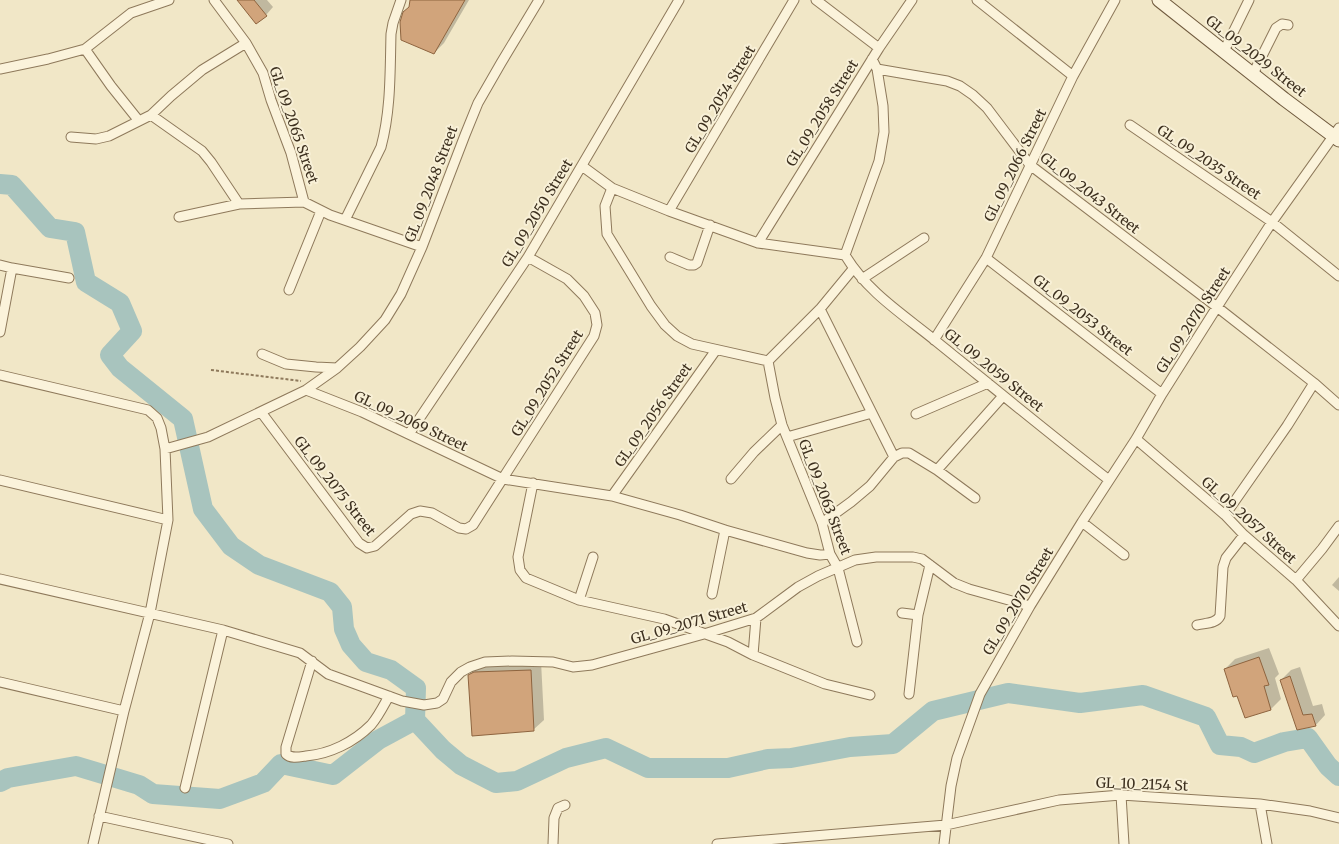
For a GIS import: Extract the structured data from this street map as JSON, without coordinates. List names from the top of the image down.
{
  "streets": {
    "main road": ["GL_09_2029 Street"],
    "street": [
      "GL_09_2054 Street",
      "GL_09_2058 Street",
      "GL_09_2065 Street",
      "GL_09_2035 Street",
      "GL_09_2066 Street",
      "GL_09_2048 Street",
      "GL_09_2043 Street",
      "GL_09_2050 Street",
      "GL_09_2053 Street",
      "GL_09_2070 Street",
      "GL_09_2059 Street",
      "GL_09_2052 Street",
      "GL_09_2056 Street",
      "GL_09_2069 Street",
      "GL_09_2075 Street",
      "GL_09_2063 Street",
      "GL_09_2057 Street",
      "GL_09_2071 Street",
      "GL_10_2154 St"
    ]
  },
  "crossings": [
    ["GL_09_2029 Street", "GL_09_2070 Street"],
    ["GL_09_2035 Street", "GL_09_2070 Street"],
    ["GL_09_2066 Street", "GL_09_2043 Street"],
    ["GL_09_2066 Street", "GL_09_2053 Street"],
    ["GL_09_2066 Street", "GL_09_2059 Street"],
    ["GL_09_2048 Street", "GL_09_2069 Street"],
    ["GL_09_2048 Street", "GL_09_2075 Street"],
    ["GL_09_2043 Street", "GL_09_2070 Street"],
    ["GL_09_2050 Street", "GL_09_2052 Street"],
    ["GL_09_2050 Street", "GL_09_2069 Street"],
    ["GL_09_2053 Street", "GL_09_2070 Street"],
    ["GL_09_2070 Street", "GL_09_2059 Street"],
    ["GL_09_2070 Street", "GL_09_2057 Street"],
    ["GL_09_2070 Street", "GL_09_2071 Street"],
    ["GL_09_2070 Street", "GL_10_2154 St"],
    ["GL_09_2052 Street", "GL_09_2069 Street"],
    ["GL_09_2052 Street", "GL_09_2075 Street"],
    ["GL_09_2056 Street", "GL_09_2069 Street"],
    ["GL_09_2069 Street", "GL_09_2075 Street"],
    ["GL_09_2069 Street", "GL_09_2063 Street"],
    ["GL_09_2063 Street", "GL_09_2071 Street"]
  ]
}
